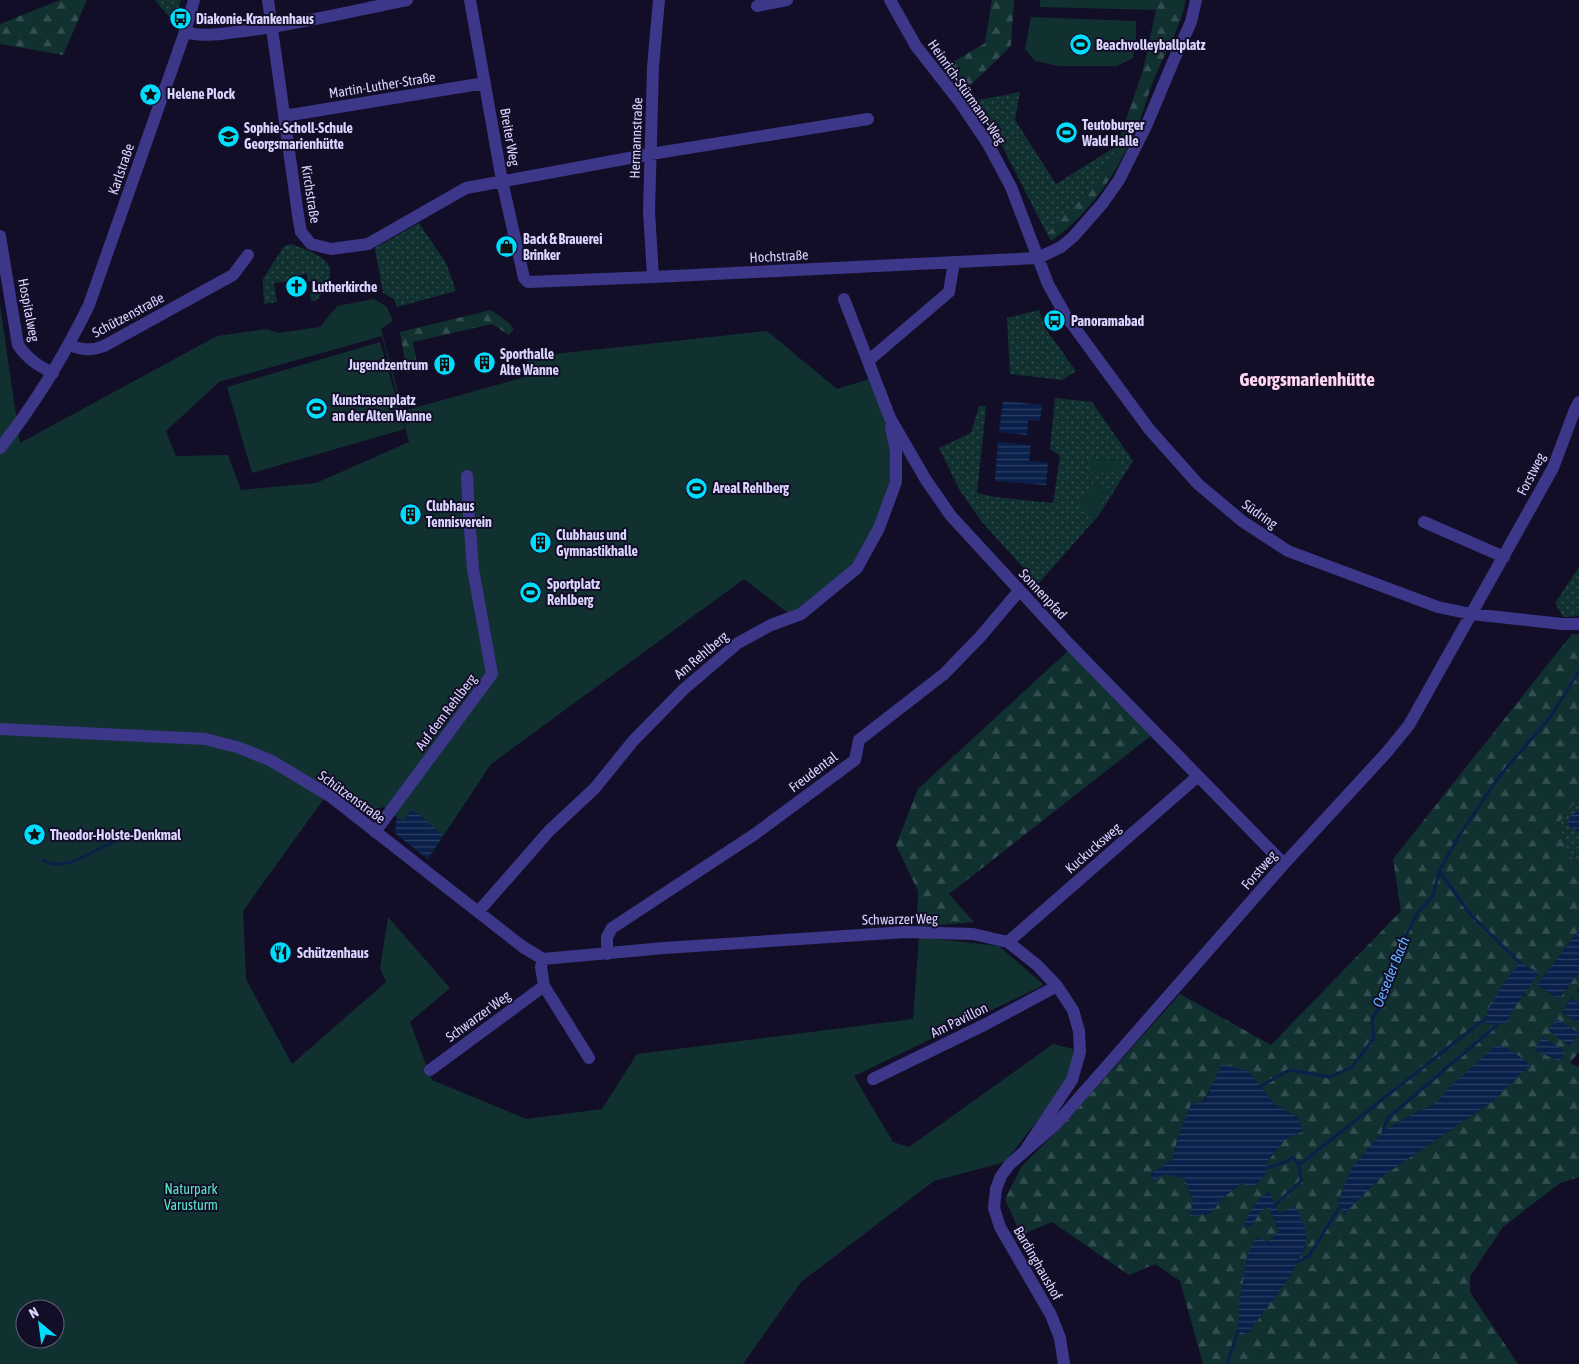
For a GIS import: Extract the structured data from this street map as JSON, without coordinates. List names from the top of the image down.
{
  "streets": {
    "street": [
      "Martin-Luther-Straße",
      "Heinrich-Stürmann-Weg",
      "Breiter Weg",
      "Hermannstraße",
      "Karlstraße",
      "Kirchstraße",
      "Hochstraße",
      "Hospitalweg",
      "Schützenstraße",
      "Forstweg",
      "Südring",
      "Sonnenpfad",
      "Am Rehlberg",
      "Auf dem Rehlberg",
      "Freudental",
      "Kuckucksweg",
      "Schwarzer Weg",
      "Am Pavillon",
      "Bardinghaushof"
    ]
  },
  "crossings": [
    ["Martin-Luther-Straße", "Breiter Weg"],
    ["Martin-Luther-Straße", "Kirchstraße"],
    ["Heinrich-Stürmann-Weg", "Hochstraße"],
    ["Heinrich-Stürmann-Weg", "Südring"],
    ["Breiter Weg", "Kirchstraße"],
    ["Breiter Weg", "Hochstraße"],
    ["Hermannstraße", "Kirchstraße"],
    ["Hermannstraße", "Hochstraße"],
    ["Karlstraße", "Schützenstraße"],
    ["Hochstraße", "Südring"],
    ["Schützenstraße", "Am Rehlberg"],
    ["Schützenstraße", "Auf dem Rehlberg"],
    ["Schützenstraße", "Schwarzer Weg"],
    ["Forstweg", "Südring"],
    ["Forstweg", "Sonnenpfad"],
    ["Forstweg", "Schwarzer Weg"],
    ["Forstweg", "Bardinghaushof"],
    ["Sonnenpfad", "Am Rehlberg"],
    ["Sonnenpfad", "Freudental"],
    ["Sonnenpfad", "Kuckucksweg"],
    ["Freudental", "Schwarzer Weg"],
    ["Kuckucksweg", "Schwarzer Weg"],
    ["Schwarzer Weg", "Am Pavillon"]
  ],
  "districts": ["Georgsmarienhütte"],
  "water": ["Oeseder Bach"],
  "parks": ["Naturpark Varusturm"],
  "places": {
    "bus stop": ["Diakonie-Krankenhaus", "Panoramabad"],
    "sports": [
      "Beachvolleyballplatz",
      "Teutoburger Wald Halle",
      "Kunstrasenplatz an der Alten Wanne",
      "Areal Rehlberg",
      "Sportplatz Rehlberg"
    ],
    "place": ["Helene Plock", "Theodor-Holste-Denkmal"],
    "school or university": ["Sophie-Scholl-Schule Georgsmarienhütte"],
    "shop": ["Back & Brauerei Brinker"],
    "church": ["Lutherkirche"],
    "building": [
      "Sporthalle Alte Wanne",
      "Jugendzentrum",
      "Clubhaus Tennisverein",
      "Clubhaus und Gymnastikhalle"
    ],
    "restaurant": ["Schützenhaus"]
  },
  "north": "top left"
}
